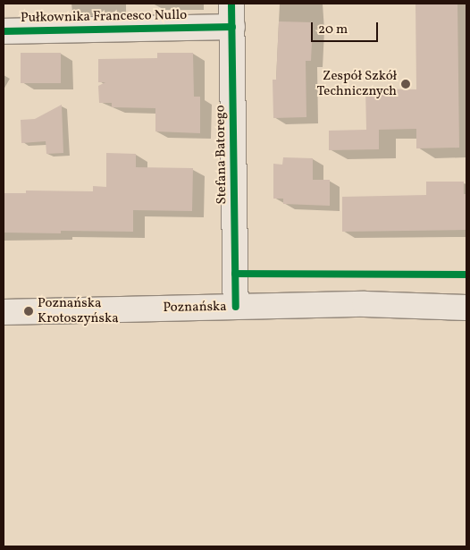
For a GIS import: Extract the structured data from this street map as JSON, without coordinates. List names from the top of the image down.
{
  "streets": {
    "street": ["Pułkownika Francesco Nullo", "Stefana Batorego", "Poznańska"]
  },
  "crossings": [
    ["Pułkownika Francesco Nullo", "Stefana Batorego"],
    ["Stefana Batorego", "Poznańska"]
  ],
  "places": ["Zespół Szkół Technicznych", "Poznańska Krotoszyńska"],
  "scale_bar": "20 m"
}
